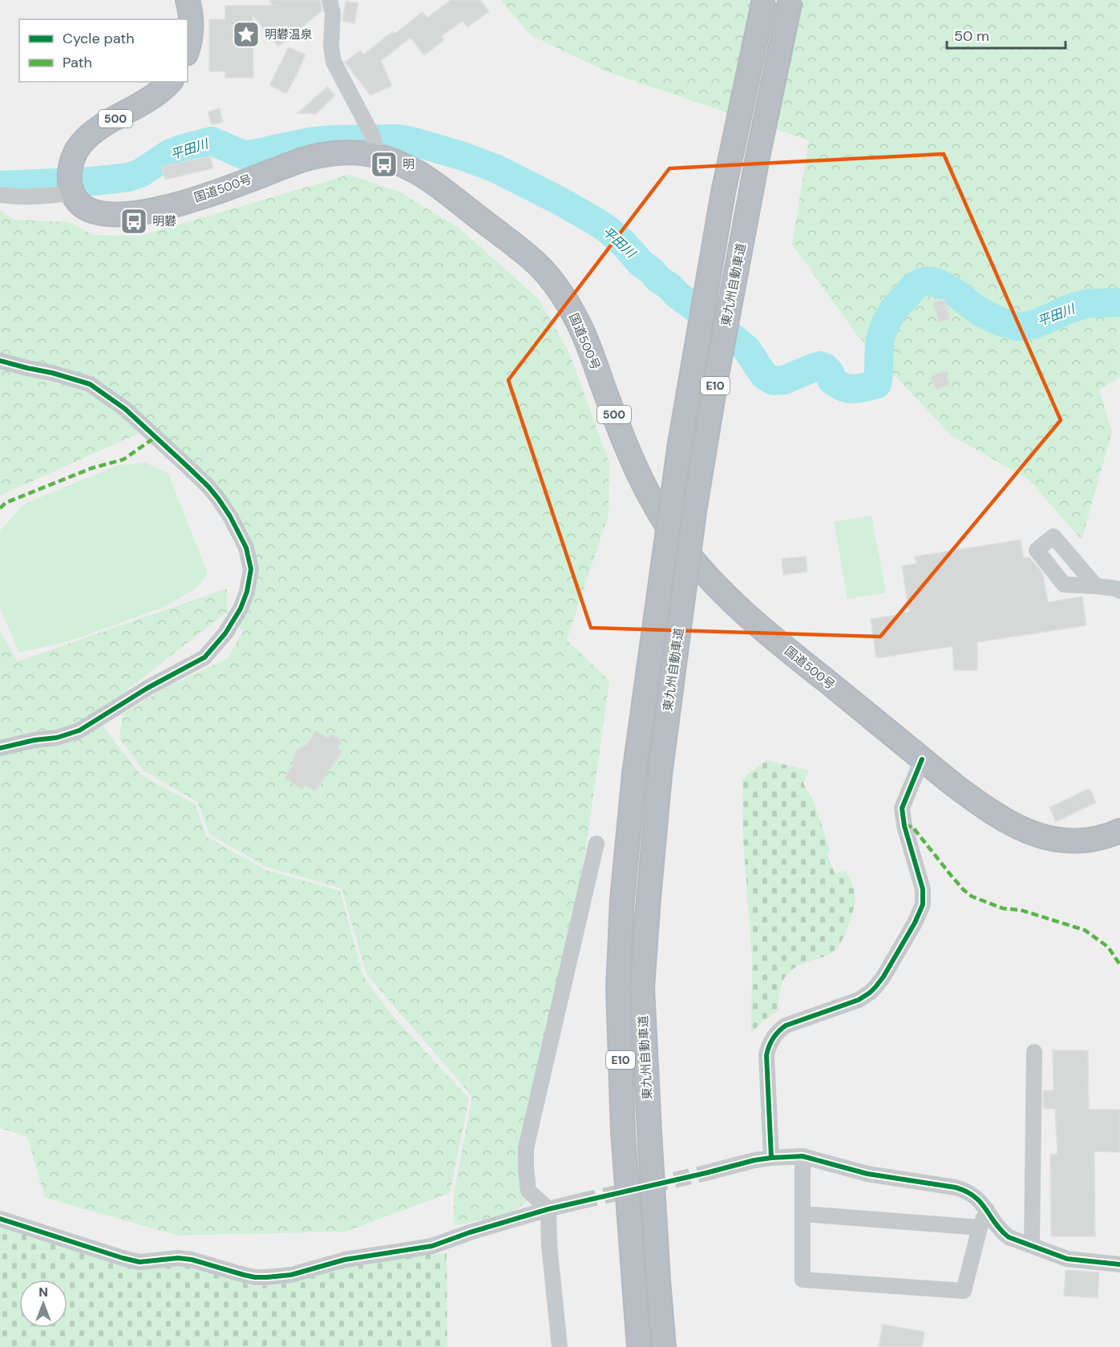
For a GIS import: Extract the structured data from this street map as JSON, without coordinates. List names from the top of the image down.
{
  "streets": {
    "highway": [
      "500",
      "国道500号",
      "東九州自動車道",
      "E10"
    ]
  },
  "crossings": [
    ["500", "国道500号"]
  ],
  "water": ["平田川"],
  "places": {
    "place": ["明礬温泉"],
    "bus stop": ["明", "明礬"]
  },
  "legend": ["Cycle path", "Path"],
  "scale_bar": "50 m",
  "north": "top"
}
